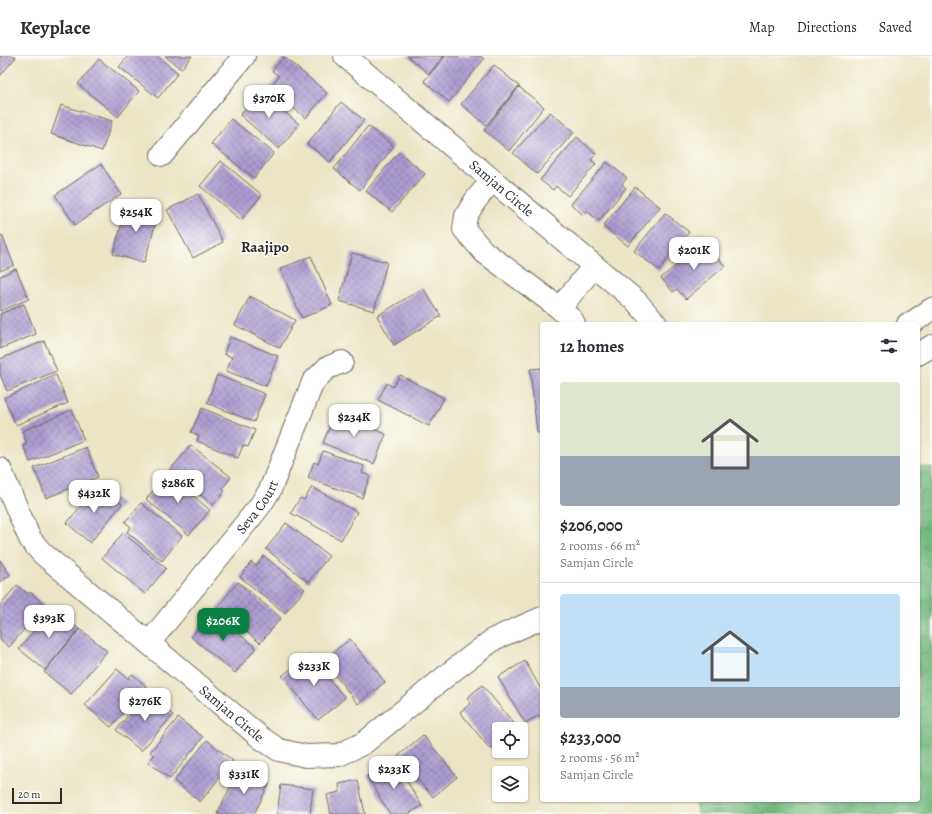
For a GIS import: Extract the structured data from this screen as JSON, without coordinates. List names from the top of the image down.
{
  "streets": {
    "street": ["Samjan Circle", "Seva Court"]
  },
  "crossings": [
    ["Samjan Circle", "Seva Court"]
  ],
  "districts": ["Raajipo"],
  "scale_bar": "20 m",
  "page": {
    "header": "Keyplace",
    "nav": ["Map", "Directions", "Saved"],
    "price": [
      "$370K",
      "$254K",
      "$201K",
      "$234K",
      "$286K",
      "$432K",
      "$393K",
      "$206K",
      "$233K",
      "$276K",
      "$233K",
      "$331K"
    ],
    "heading": "12 homes",
    "list": [
      {
        "name": "$206,000",
        "note": "2 rooms · 66 m² · Samjan Circle"
      },
      {
        "name": "$233,000",
        "note": "2 rooms · 56 m² · Samjan Circle"
      }
    ],
    "scale": "20 m"
  }
}
